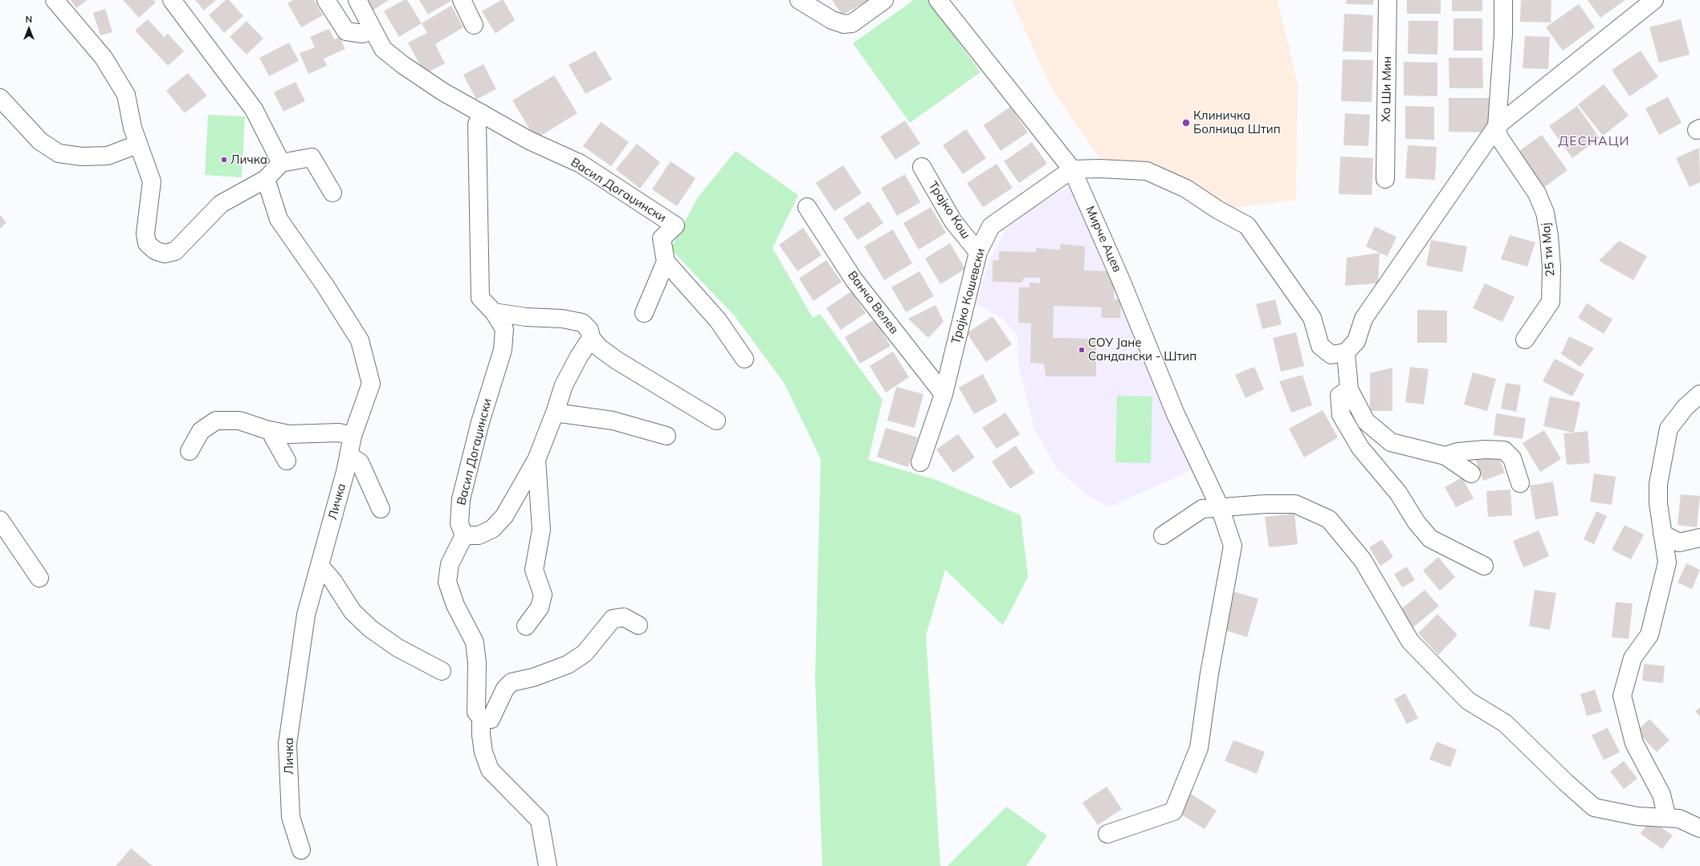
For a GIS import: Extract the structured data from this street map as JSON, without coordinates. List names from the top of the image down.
{
  "streets": {
    "street": [
      "Хо Ши Мин",
      "Васил Догаџински",
      "Трајко Кош",
      "Мирче Ацев",
      "25 ти Мај",
      "Трајко Кошевски",
      "Ванчо Велев",
      "Личка"
    ]
  },
  "crossings": [
    ["Трајко Кош", "Трајко Кошевски"],
    ["Мирче Ацев", "Трајко Кошевски"],
    ["Трајко Кошевски", "Ванчо Велев"]
  ],
  "districts": ["ДЕСНАЦИ"],
  "places": ["Клиничка Болница Штип", "Личка", "СОУ Јане Сандански - Штип"],
  "north": "top"
}
